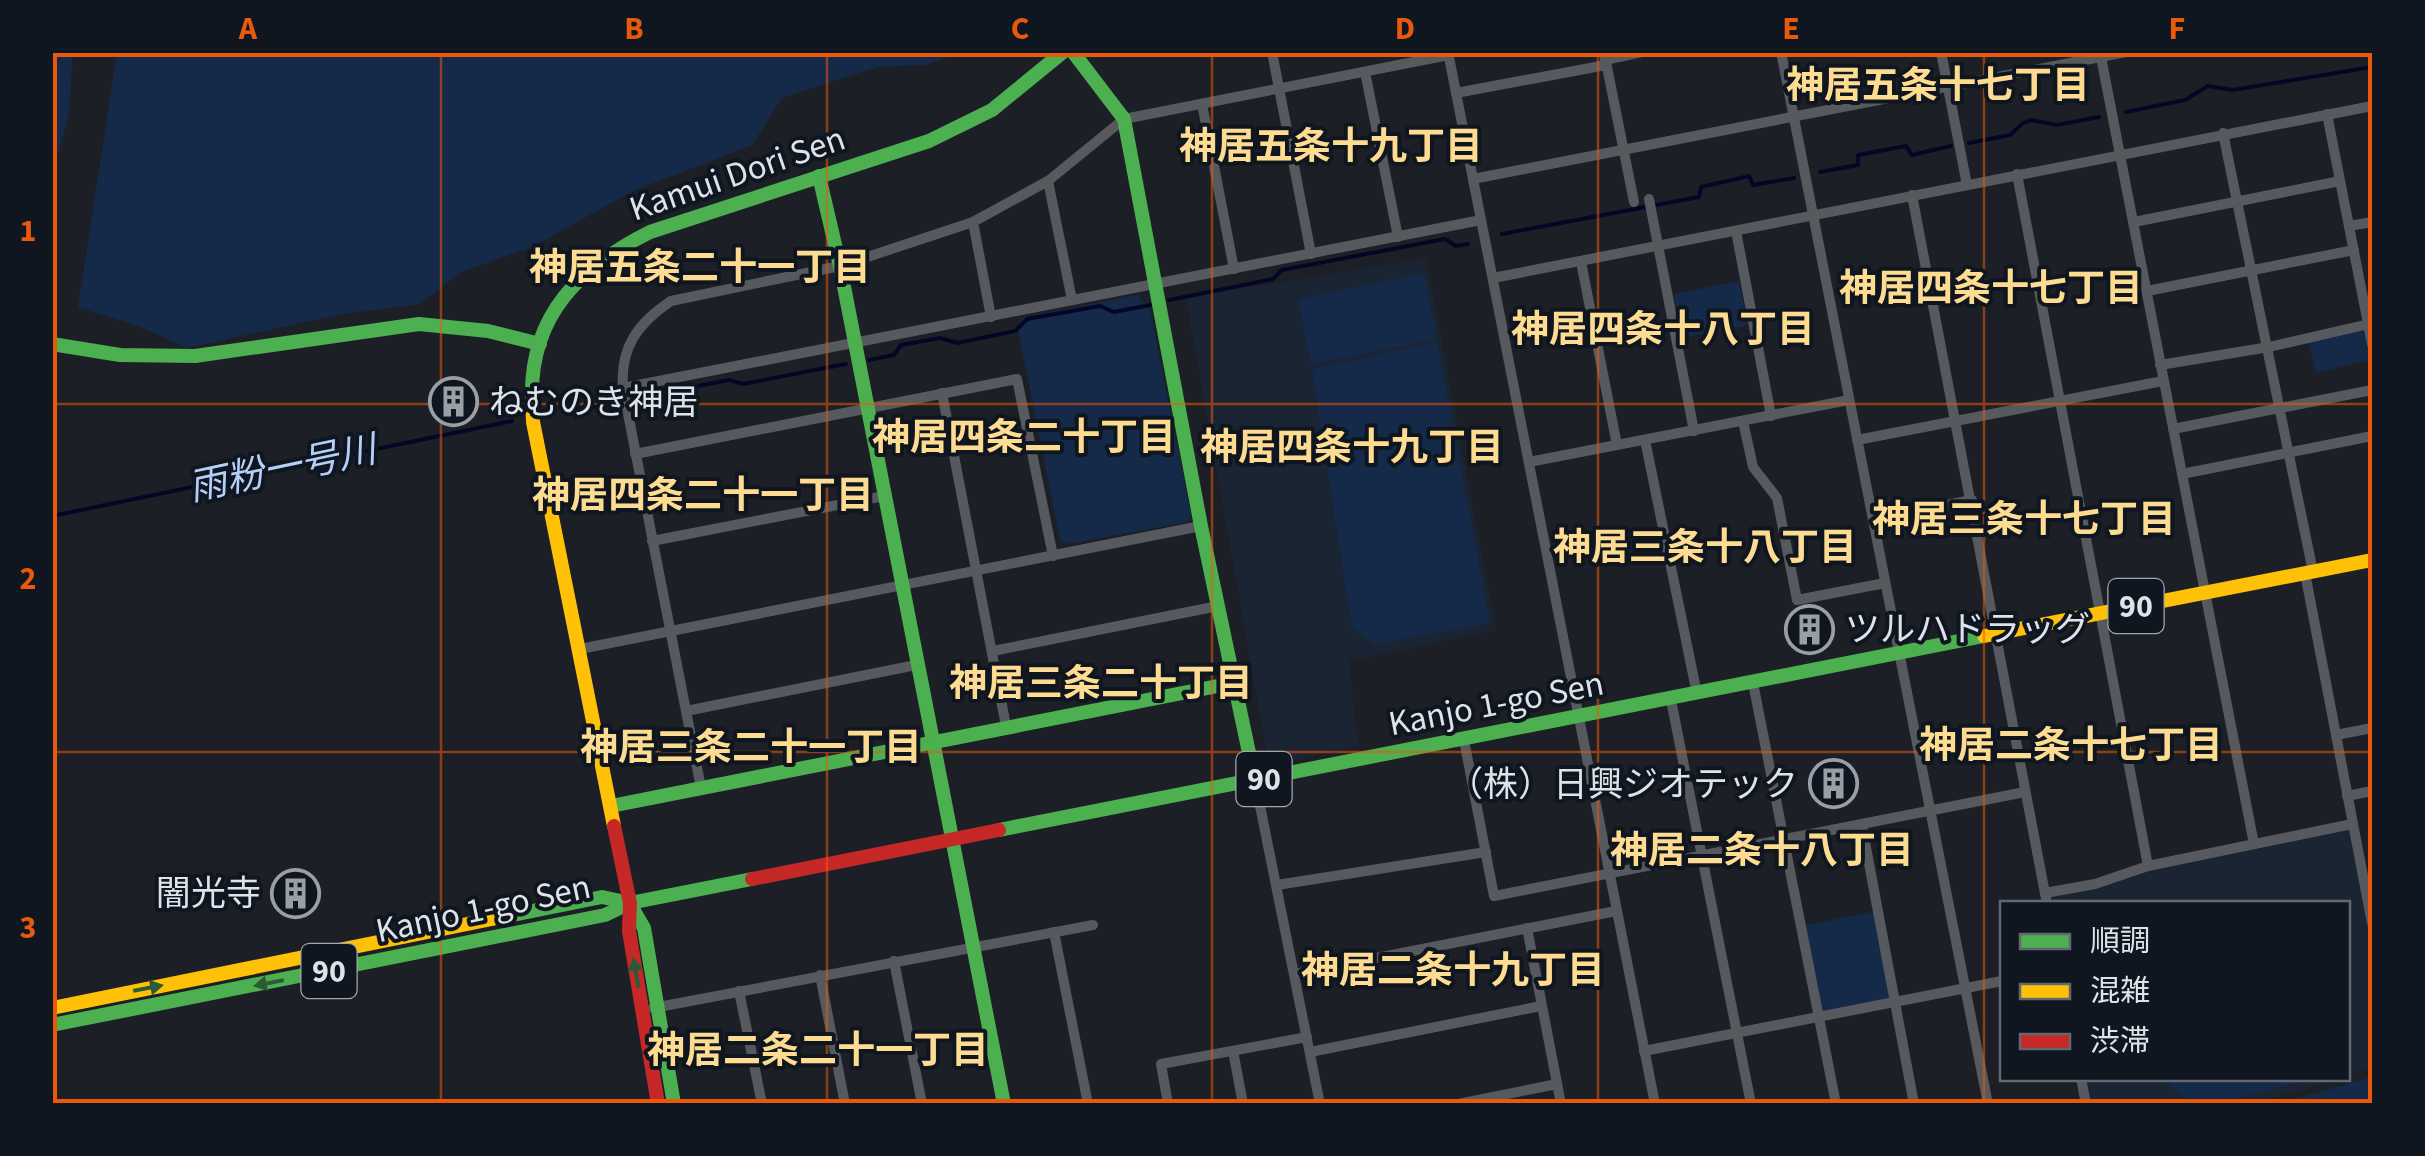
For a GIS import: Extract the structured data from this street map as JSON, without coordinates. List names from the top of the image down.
{
  "streets": {
    "street": ["Kamui Dori Sen", "90", "Kanjo 1-go Sen"]
  },
  "crossings": [
    ["Kamui Dori Sen", "Kanjo 1-go Sen"]
  ],
  "districts": [
    "神居五条十七丁目",
    "神居五条十九丁目",
    "神居五条二十一丁目",
    "神居四条十七丁目",
    "神居四条十八丁目",
    "神居四条二十丁目",
    "神居四条十九丁目",
    "神居四条二十一丁目",
    "神居三条十七丁目",
    "神居三条十八丁目",
    "神居三条二十丁目",
    "神居二条十七丁目",
    "神居三条二十一丁目",
    "神居二条十八丁目",
    "神居二条十九丁目",
    "神居二条二十一丁目"
  ],
  "water": ["雨粉一号川"],
  "places": {
    "building": [
      "ねむのき神居",
      "ツルハドラッグ",
      "（株）日興ジオテック",
      "闇光寺"
    ]
  },
  "legend": ["順調", "混雑", "渋滞"],
  "grid": {
    "columns": [
      "A",
      "B",
      "C",
      "D",
      "E",
      "F"
    ],
    "rows": ["1", "2", "3"]
  }
}
